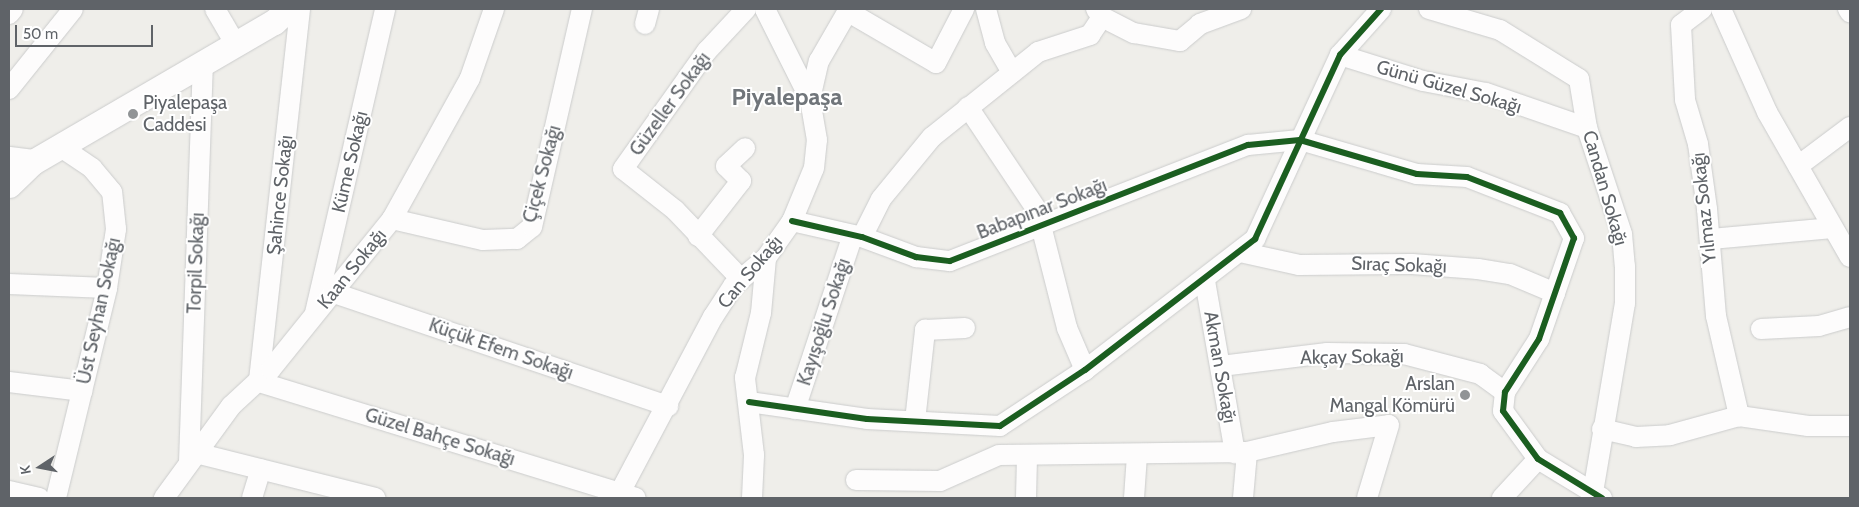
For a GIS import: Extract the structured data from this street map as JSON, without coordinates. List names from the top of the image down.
{
  "streets": {
    "street": [
      "Günü Güzel Sokağı",
      "Güzeller Sokağı",
      "Küme Sokağı",
      "Çiçek Sokağı",
      "Candan Sokağı",
      "Şahince Sokağı",
      "Yılmaz Sokağı",
      "Babapınar Sokağı",
      "Torpil Sokağı",
      "Sıraç Sokağı",
      "Kaan Sokağı",
      "Can Sokağı",
      "Üst Seyhan Sokağı",
      "Kayışoğlu Sokağı",
      "Küçük Efem Sokağı",
      "Akçay Sokağı",
      "Akman Sokağı",
      "Güzel Bahçe Sokağı"
    ]
  },
  "crossings": [
    ["Günü Güzel Sokağı", "Candan Sokağı"],
    ["Güzeller Sokağı", "Can Sokağı"],
    ["Küme Sokağı", "Kaan Sokağı"],
    ["Çiçek Sokağı", "Kaan Sokağı"],
    ["Şahince Sokağı", "Kaan Sokağı"],
    ["Şahince Sokağı", "Güzel Bahçe Sokağı"],
    ["Babapınar Sokağı", "Can Sokağı"],
    ["Babapınar Sokağı", "Kayışoğlu Sokağı"],
    ["Torpil Sokağı", "Kaan Sokağı"],
    ["Kaan Sokağı", "Küçük Efem Sokağı"],
    ["Kaan Sokağı", "Güzel Bahçe Sokağı"],
    ["Can Sokağı", "Küçük Efem Sokağı"],
    ["Can Sokağı", "Güzel Bahçe Sokağı"],
    ["Akçay Sokağı", "Akman Sokağı"]
  ],
  "districts": ["Piyalepaşa"],
  "places": ["Piyalepaşa Caddesi", "Arslan Mangal Kömürü"],
  "scale_bar": "50 m",
  "north": "left"
}
